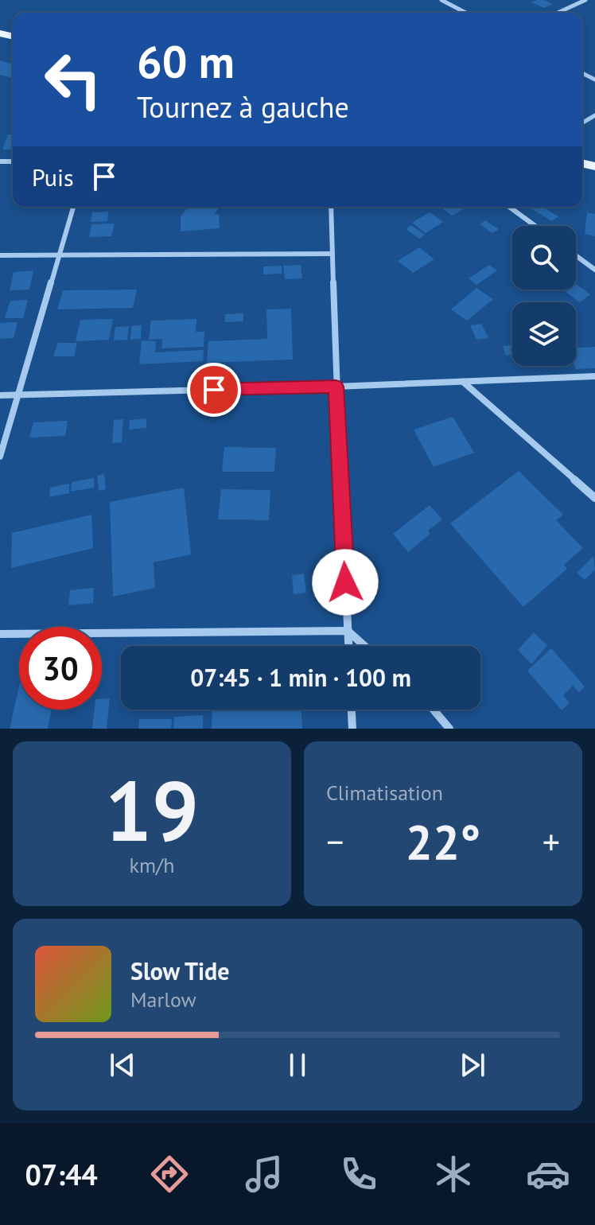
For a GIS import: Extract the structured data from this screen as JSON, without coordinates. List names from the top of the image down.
{
  "page": {
    "turn": ["60 m", "Tournez à gauche"],
    "then": "Puis",
    "limit": "30",
    "trip": "07:45 · 1 min · 100 m",
    "tile": [
      ["19", "km/h"],
      "Climatisation"
    ],
    "heat": ["−", "22°", "+"],
    "song": ["Slow Tide", "Marlow"],
    "tabs": "07:44"
  }
}
